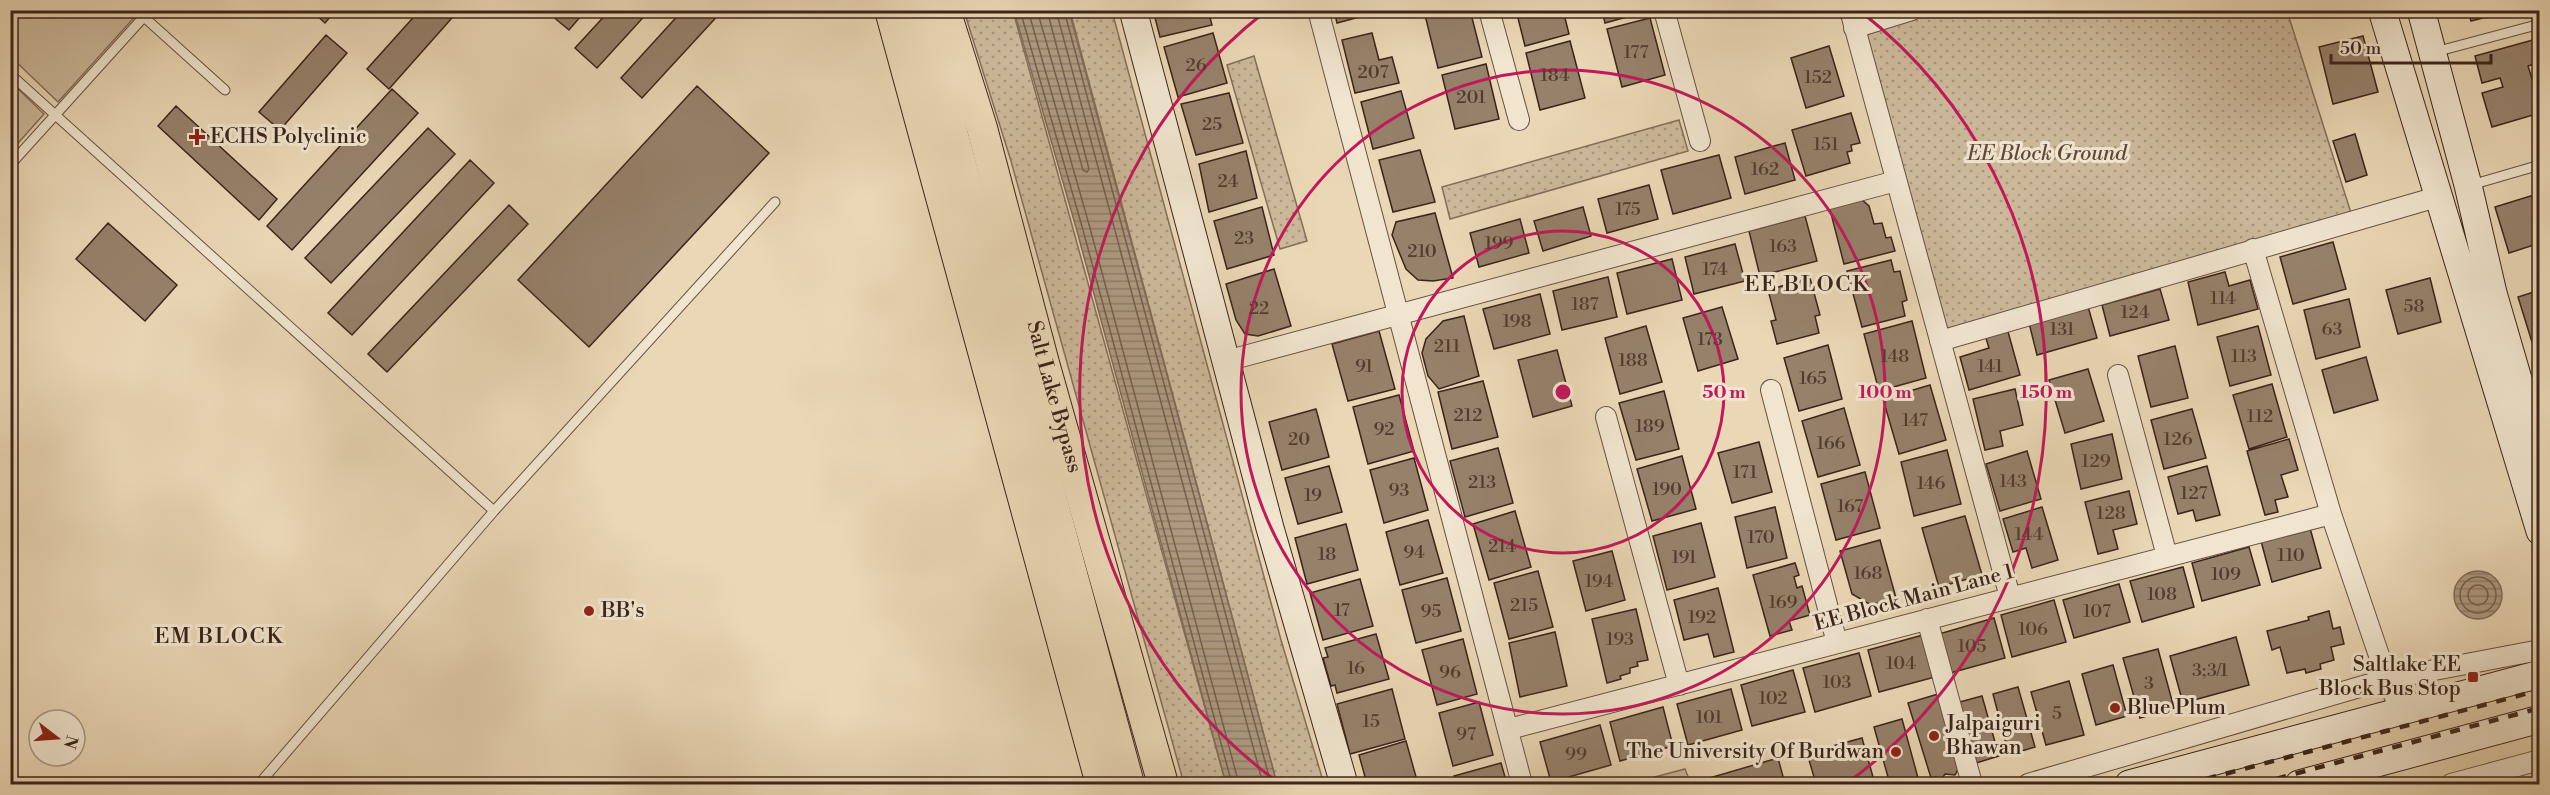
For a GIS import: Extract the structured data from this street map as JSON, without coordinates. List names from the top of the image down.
{
  "streets": {
    "main road": ["Salt Lake Bypass"],
    "street": ["EE Block Main Lane 1"]
  },
  "districts": ["EE BLOCK", "EM BLOCK"],
  "parks": ["EE Block Ground"],
  "places": {
    "health": ["ECHS Polyclinic"],
    "other": [
      "BB's",
      "Blue Plum",
      "Jalpaiguri Bhawan",
      "The University Of Burdwan"
    ],
    "transit": ["Saltlake EE Block Bus Stop"]
  },
  "house_numbers": [
    "177",
    "26",
    "207",
    "184",
    "152",
    "201",
    "25",
    "151",
    "162",
    "24",
    "175",
    "23",
    "199",
    "163",
    "210",
    "174",
    "114",
    "187",
    "58",
    "22",
    "124",
    "198",
    "131",
    "63",
    "173",
    "211",
    "148",
    "113",
    "188",
    "91",
    "141",
    "165",
    "212",
    "112",
    "147",
    "189",
    "92",
    "20",
    "126",
    "166",
    "129",
    "171",
    "143",
    "213",
    "146",
    "190",
    "93",
    "127",
    "19",
    "167",
    "128",
    "144",
    "170",
    "214",
    "94",
    "18",
    "110",
    "191",
    "168",
    "109",
    "194",
    "108",
    "169",
    "215",
    "17",
    "95",
    "107",
    "192",
    "106",
    "193",
    "105",
    "104",
    "16",
    "3;3/1",
    "96",
    "103",
    "3",
    "102",
    "5",
    "101",
    "15",
    "97",
    "99"
  ],
  "scale_bar": "50 m",
  "north": "right",
  "rings": ["50 m", "100 m", "150 m"]
}
